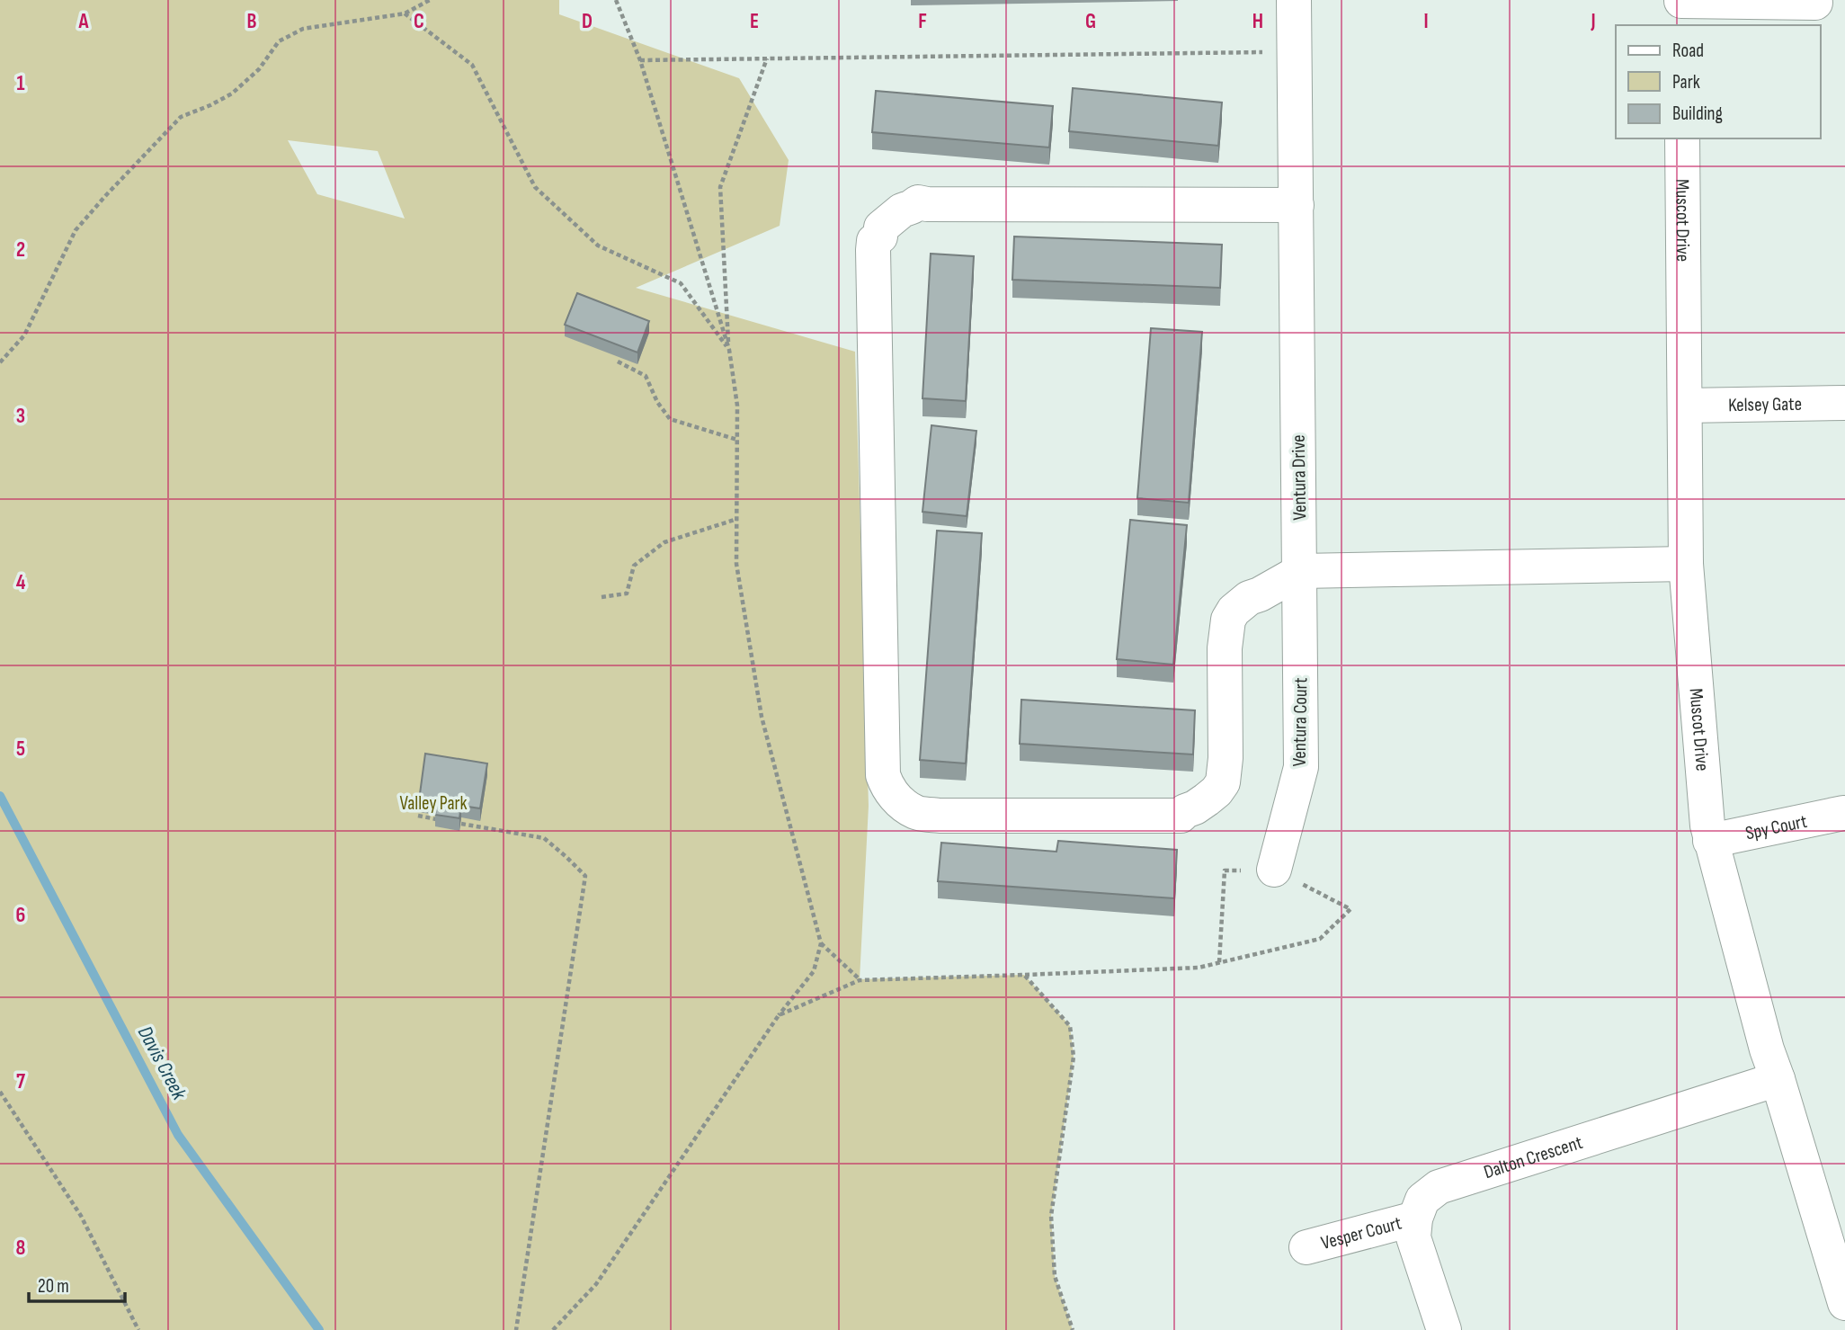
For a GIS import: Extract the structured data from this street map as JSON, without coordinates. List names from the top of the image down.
{
  "streets": {
    "street": [
      "Muscot Drive",
      "Kelsey Gate",
      "Ventura Drive",
      "Ventura Court",
      "Spy Court",
      "Dalton Crescent",
      "Vesper Court"
    ]
  },
  "crossings": [
    ["Muscot Drive", "Kelsey Gate"],
    ["Muscot Drive", "Spy Court"],
    ["Muscot Drive", "Dalton Crescent"],
    ["Ventura Drive", "Ventura Court"],
    ["Dalton Crescent", "Vesper Court"]
  ],
  "water": ["Davis Creek"],
  "parks": ["Valley Park"],
  "legend": ["Road", "Park", "Building"],
  "scale_bar": "20 m",
  "grid": {
    "columns": [
      "A",
      "B",
      "C",
      "D",
      "E",
      "F",
      "G",
      "H",
      "I",
      "J"
    ],
    "rows": [
      "1",
      "2",
      "3",
      "4",
      "5",
      "6",
      "7",
      "8"
    ]
  }
}
